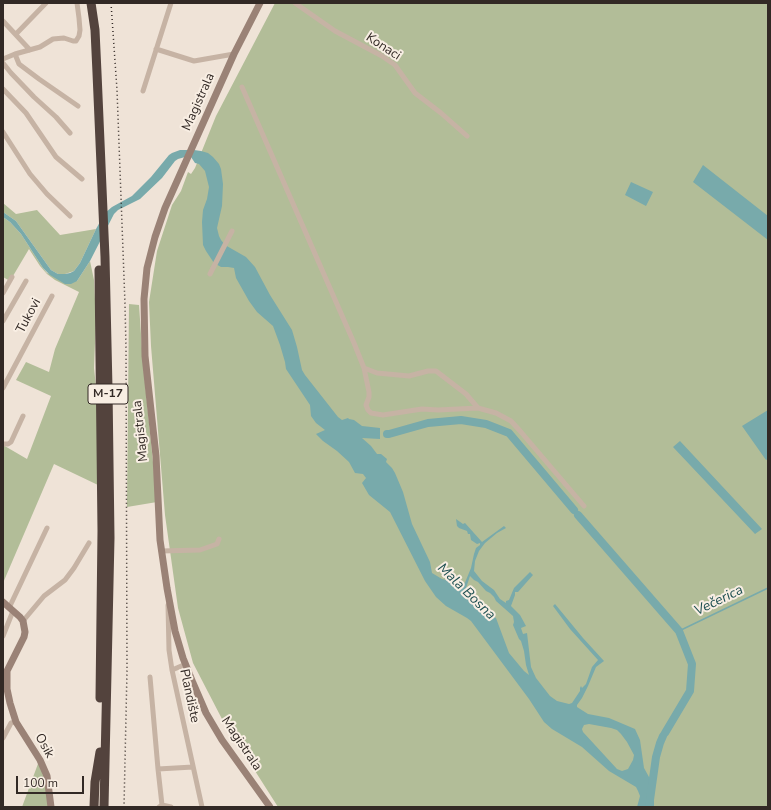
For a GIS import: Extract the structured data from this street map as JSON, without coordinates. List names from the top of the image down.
{
  "streets": {
    "highway": ["M-17"],
    "main road": ["Magistrala", "Osik"],
    "street": ["Konaci", "Tukovi", "Plandište"]
  },
  "crossings": [
    ["Magistrala", "Plandište"]
  ],
  "water": ["Mala Bosna", "Večerica"],
  "scale_bar": "100 m"
}
